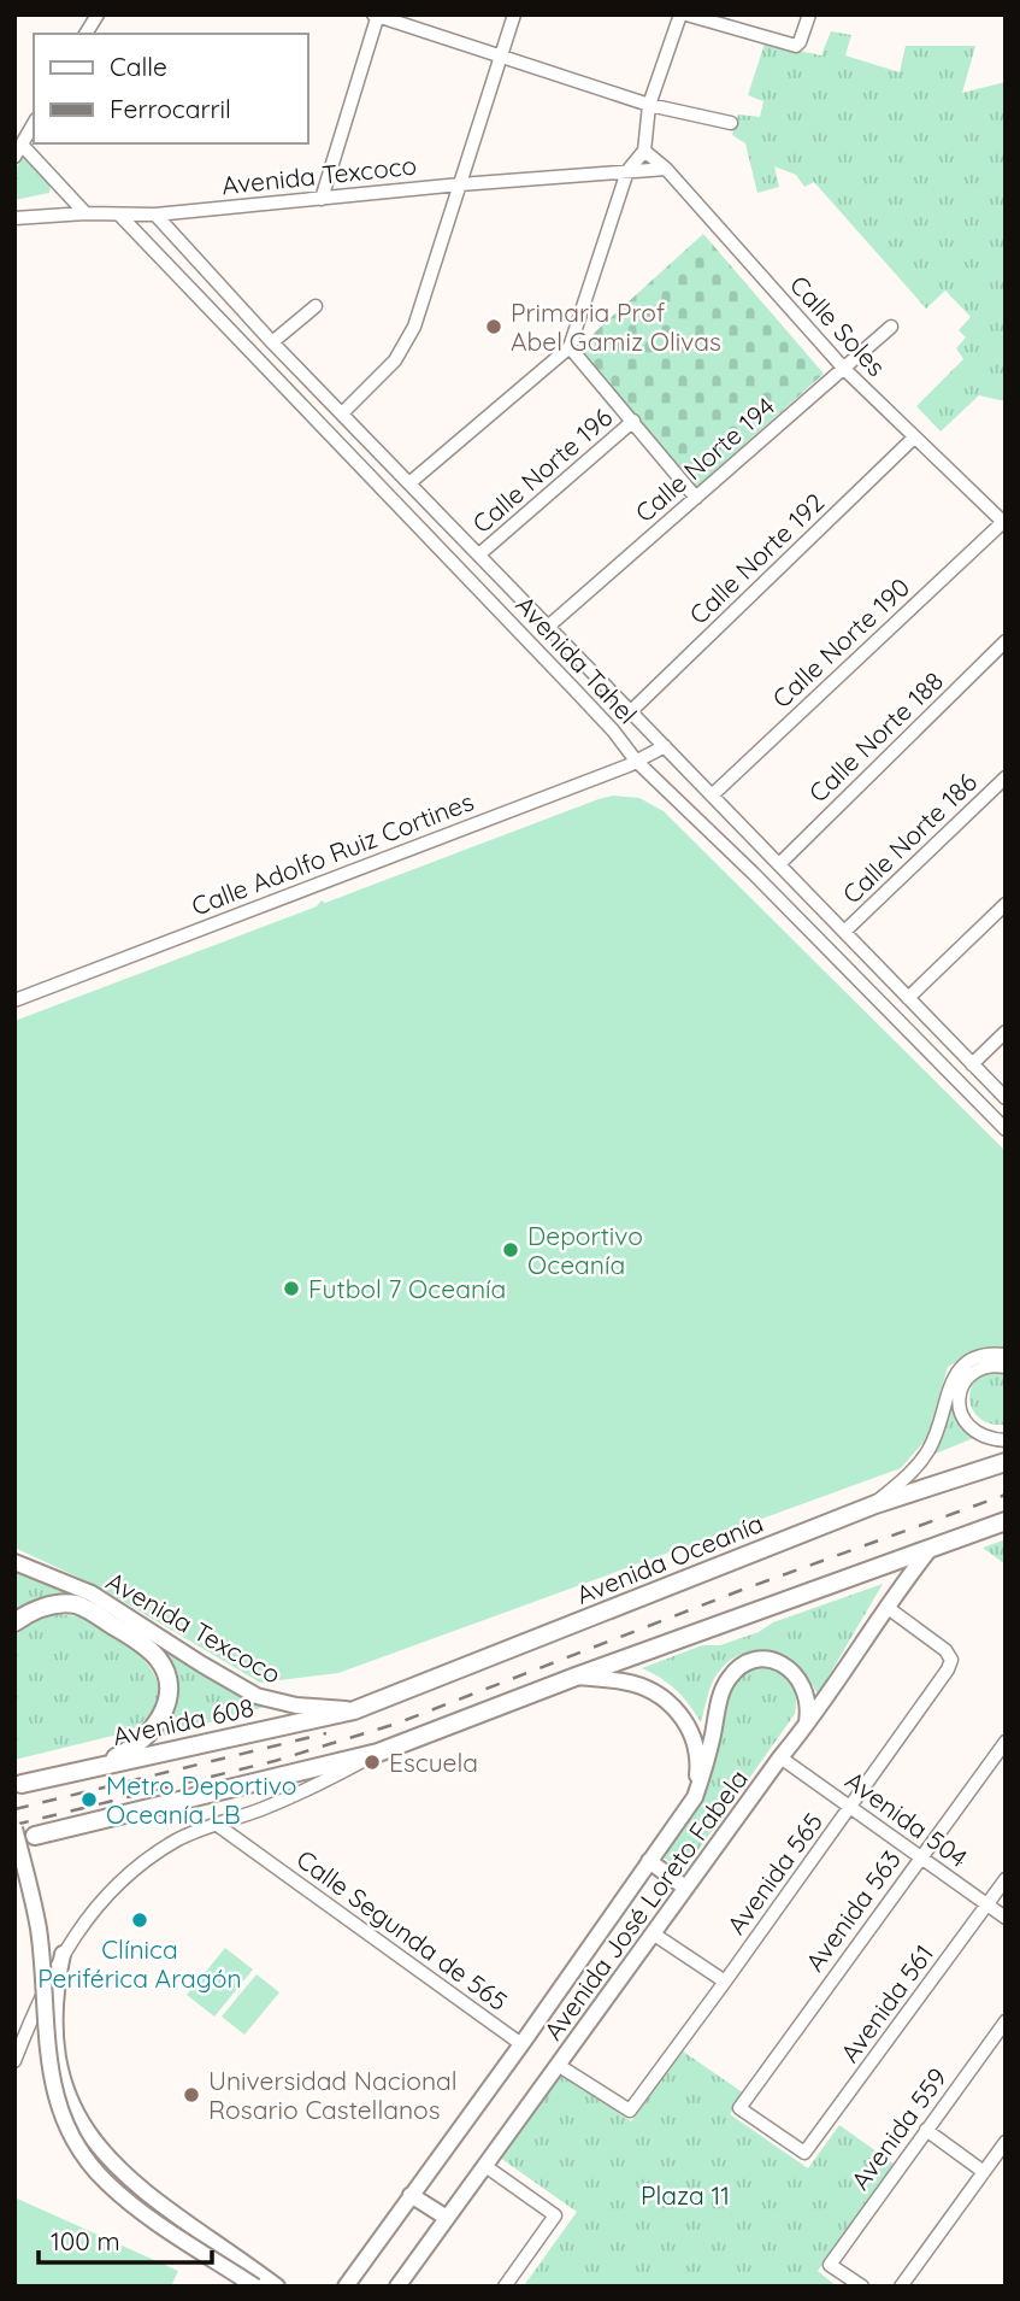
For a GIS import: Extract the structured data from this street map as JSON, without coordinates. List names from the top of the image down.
{
  "streets": {
    "highway": ["Avenida Oceanía", "Avenida 608"],
    "main road": ["Avenida Texcoco", "Avenida José Loreto Fabela"],
    "street": [
      "Calle Soles",
      "Calle Norte 194",
      "Calle Norte 196",
      "Calle Norte 192",
      "Calle Norte 190",
      "Avenida Tahel",
      "Calle Norte 188",
      "Calle Norte 186",
      "Calle Adolfo Ruiz Cortines",
      "Avenida 504",
      "Avenida 565",
      "Avenida 563",
      "Calle Segunda de 565",
      "Avenida 561",
      "Avenida 559"
    ]
  },
  "crossings": [
    ["Avenida Texcoco", "Calle Soles"],
    ["Avenida Texcoco", "Avenida Tahel"],
    ["Avenida Texcoco", "Avenida Oceanía"],
    ["Avenida Texcoco", "Avenida 608"],
    ["Calle Soles", "Calle Norte 194"],
    ["Calle Soles", "Calle Norte 192"],
    ["Calle Soles", "Calle Norte 190"],
    ["Calle Norte 194", "Avenida Tahel"],
    ["Calle Norte 196", "Avenida Tahel"],
    ["Calle Norte 192", "Avenida Tahel"],
    ["Calle Norte 190", "Avenida Tahel"],
    ["Avenida Tahel", "Calle Norte 188"],
    ["Avenida Tahel", "Calle Norte 186"],
    ["Avenida Tahel", "Calle Adolfo Ruiz Cortines"],
    ["Avenida Oceanía", "Avenida 608"],
    ["Avenida 504", "Avenida 565"],
    ["Avenida 504", "Avenida José Loreto Fabela"],
    ["Avenida 504", "Avenida 563"],
    ["Avenida 504", "Avenida 561"],
    ["Avenida 565", "Avenida José Loreto Fabela"],
    ["Avenida José Loreto Fabela", "Calle Segunda de 565"],
    ["Avenida 563", "Avenida 561"]
  ],
  "parks": ["Plaza 11"],
  "places": [
    "Primaria Prof Abel Gamiz Olivas",
    "Deportivo Oceanía",
    "Futbol 7 Oceanía",
    "Escuela",
    "Metro Deportivo Oceanía LB",
    "Clínica Periférica Aragón",
    "Universidad Nacional Rosario Castellanos"
  ],
  "legend": ["Calle", "Ferrocarril"],
  "scale_bar": "100 m"
}
